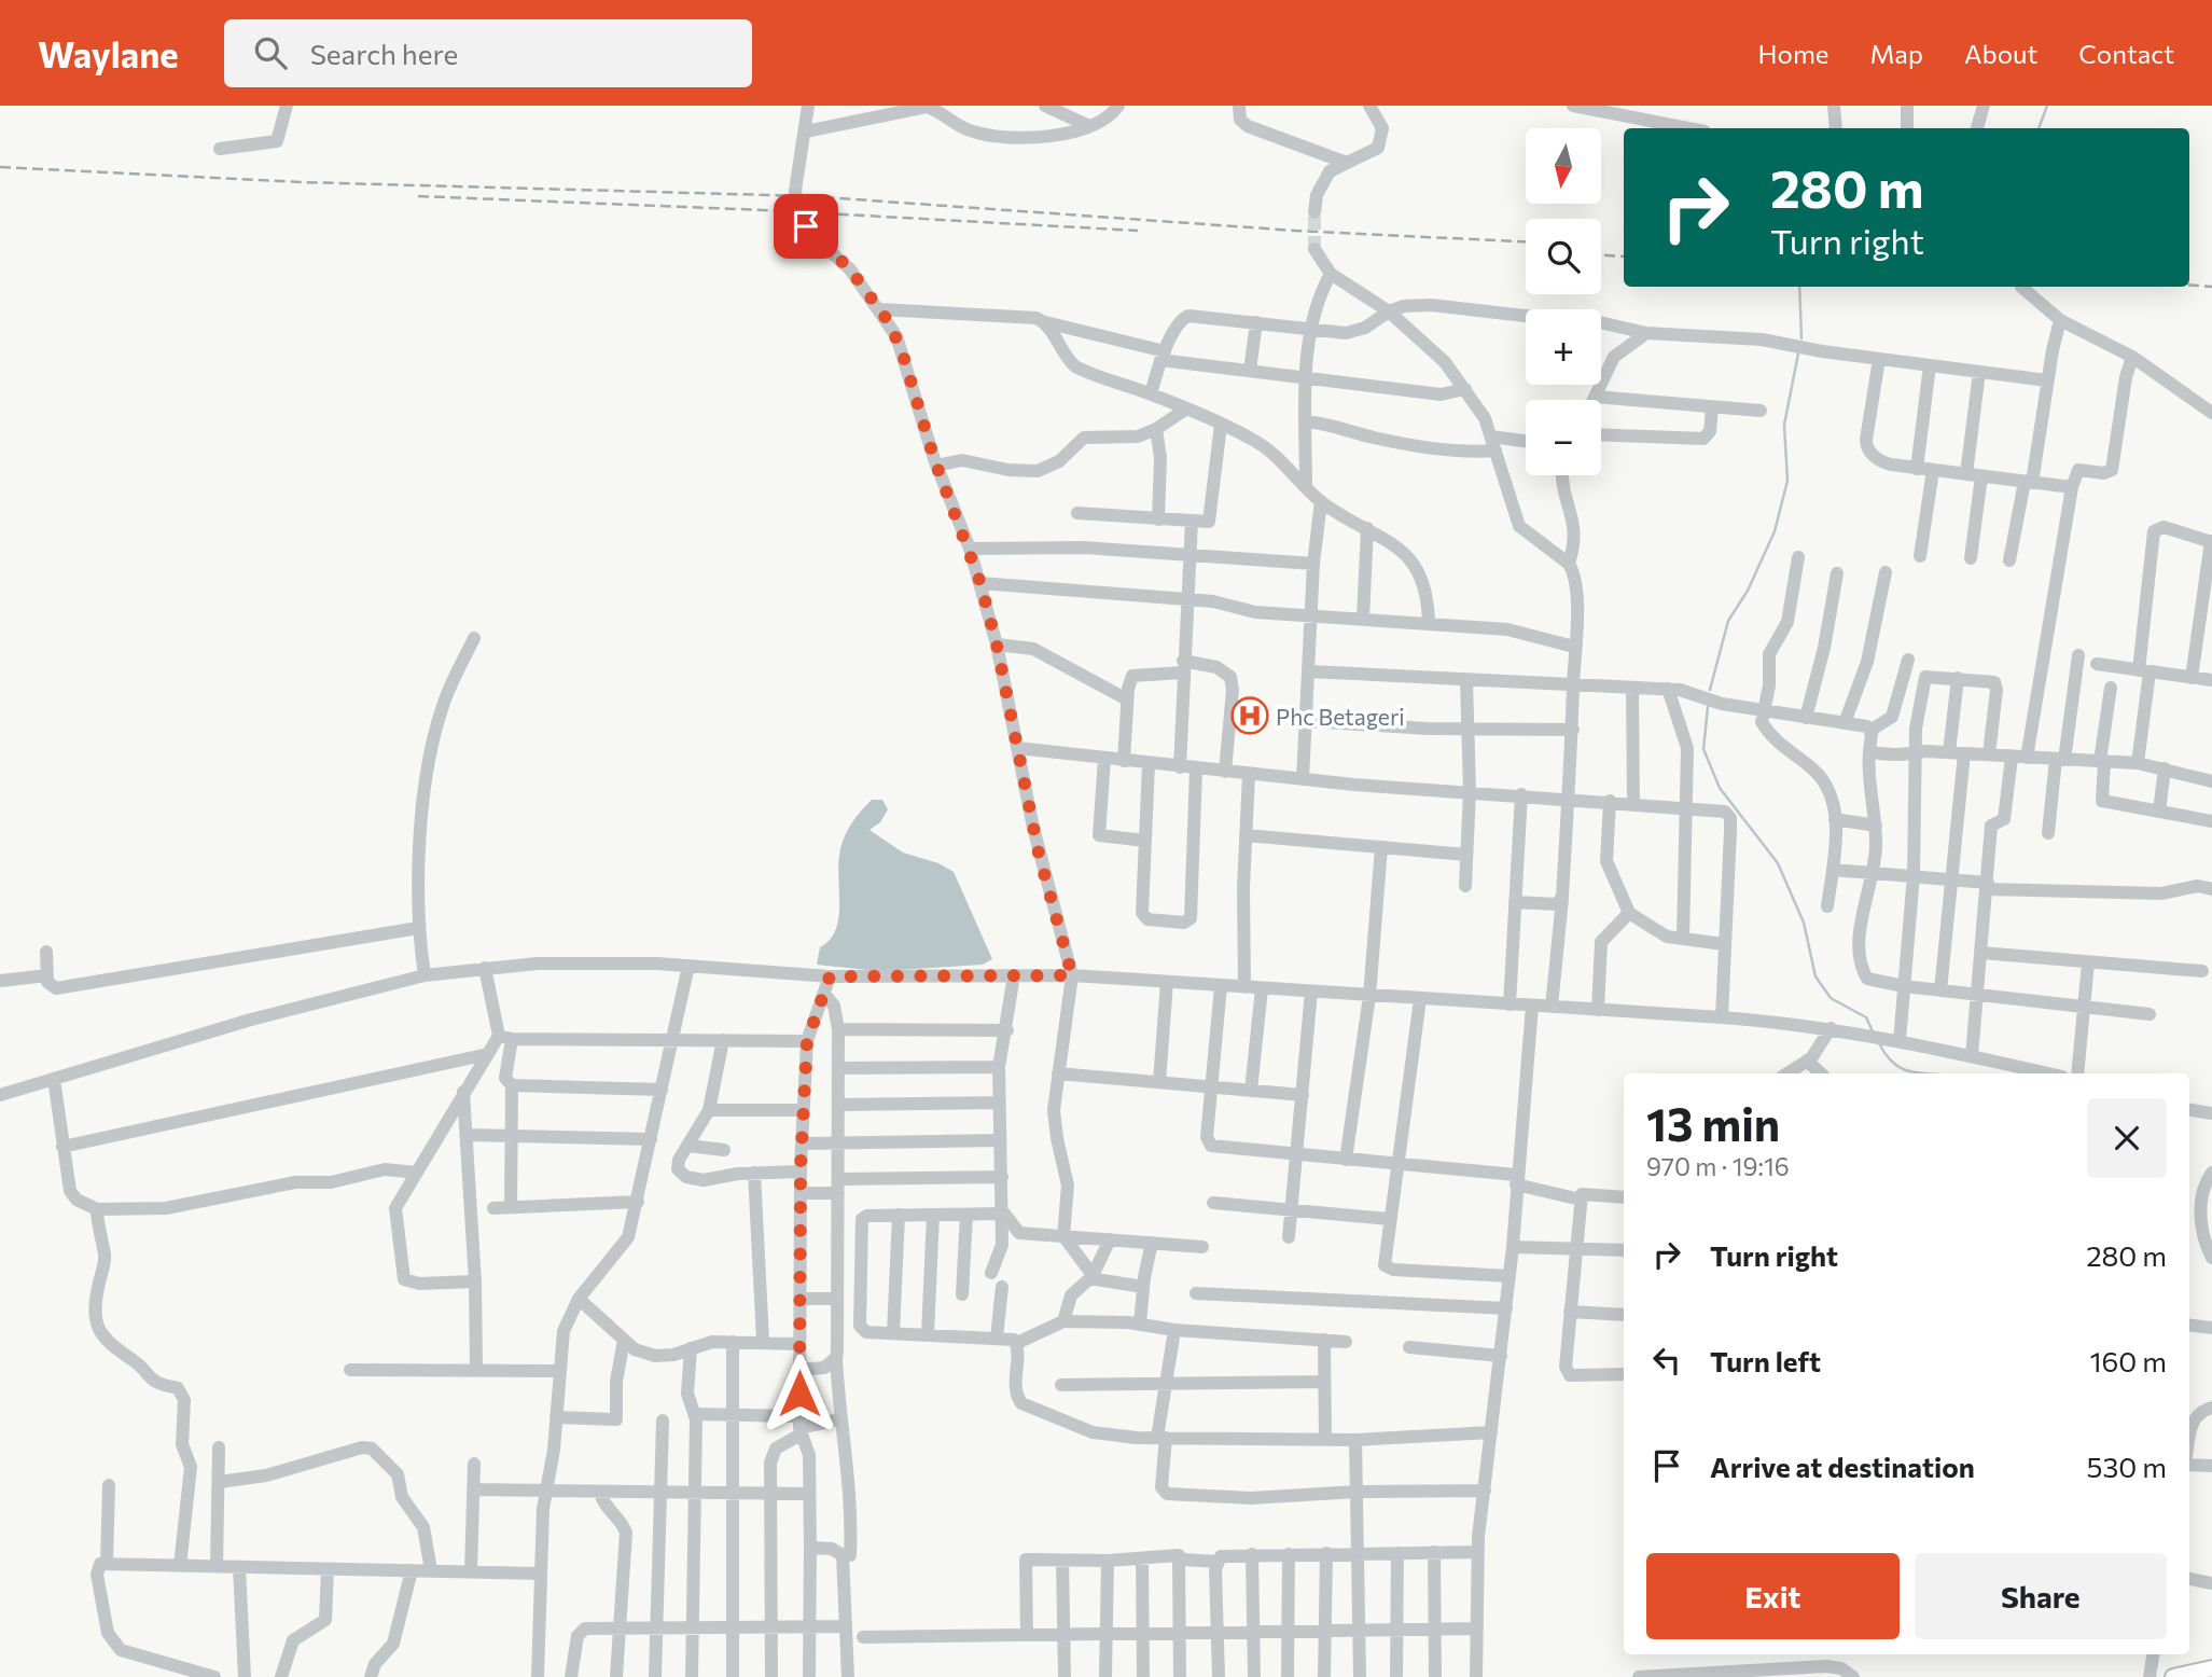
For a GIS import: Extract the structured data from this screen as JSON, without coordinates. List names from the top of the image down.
{
  "places": {
    "hospital": ["Phc Betageri"]
  },
  "north": "bottom",
  "page": {
    "header": "Waylane",
    "search": "Search here",
    "nav": [
      "Home",
      "Map",
      "About",
      "Contact"
    ],
    "map_buttons": ["+", "−"],
    "turn": ["280 m", "Turn right"],
    "heading": ["13 min", "970 m · 19:16"],
    "list": [
      {
        "name": "Turn right",
        "value": "280 m"
      },
      {
        "name": "Turn left",
        "value": "160 m"
      },
      {
        "name": "Arrive at destination",
        "value": "530 m"
      }
    ],
    "buttons": ["Exit", "Share"]
  }
}
